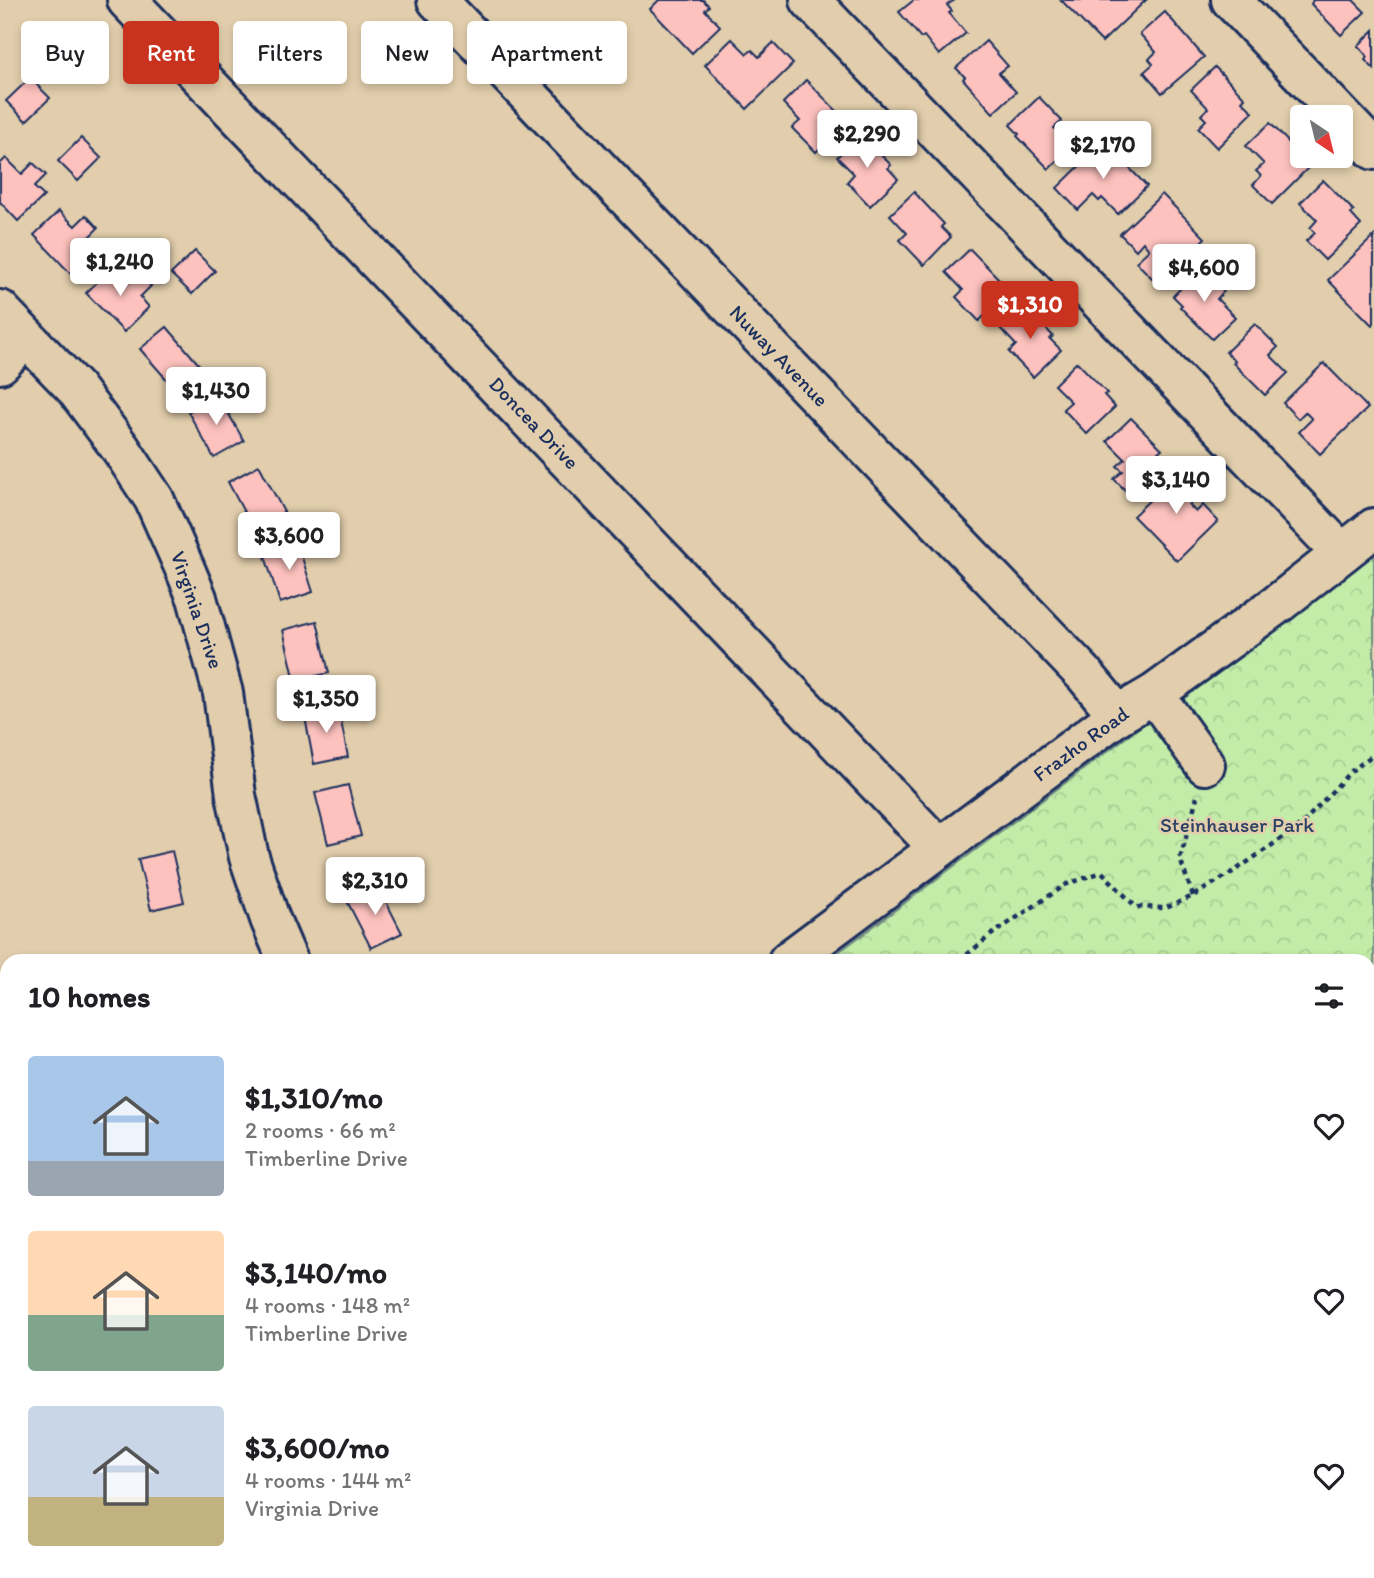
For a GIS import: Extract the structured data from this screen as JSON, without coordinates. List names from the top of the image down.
{
  "streets": {
    "street": [
      "Nuway Avenue",
      "Doncea Drive",
      "Virginia Drive",
      "Frazho Road"
    ]
  },
  "crossings": [
    ["Nuway Avenue", "Frazho Road"],
    ["Doncea Drive", "Frazho Road"]
  ],
  "parks": ["Steinhauser Park"],
  "north": "bottom right",
  "page": {
    "chip": [
      "Buy",
      "Rent",
      "Filters",
      "New",
      "Apartment"
    ],
    "price": [
      "$2,290",
      "$2,170",
      "$1,240",
      "$4,600",
      "$1,310",
      "$1,430",
      "$3,140",
      "$3,600",
      "$1,350",
      "$2,310"
    ],
    "heading": "10 homes",
    "list": [
      {
        "name": "$1,310/mo",
        "note": "2 rooms · 66 m² · Timberline Drive"
      },
      {
        "name": "$3,140/mo",
        "note": "4 rooms · 148 m² · Timberline Drive"
      },
      {
        "name": "$3,600/mo",
        "note": "4 rooms · 144 m² · Virginia Drive"
      }
    ]
  }
}
